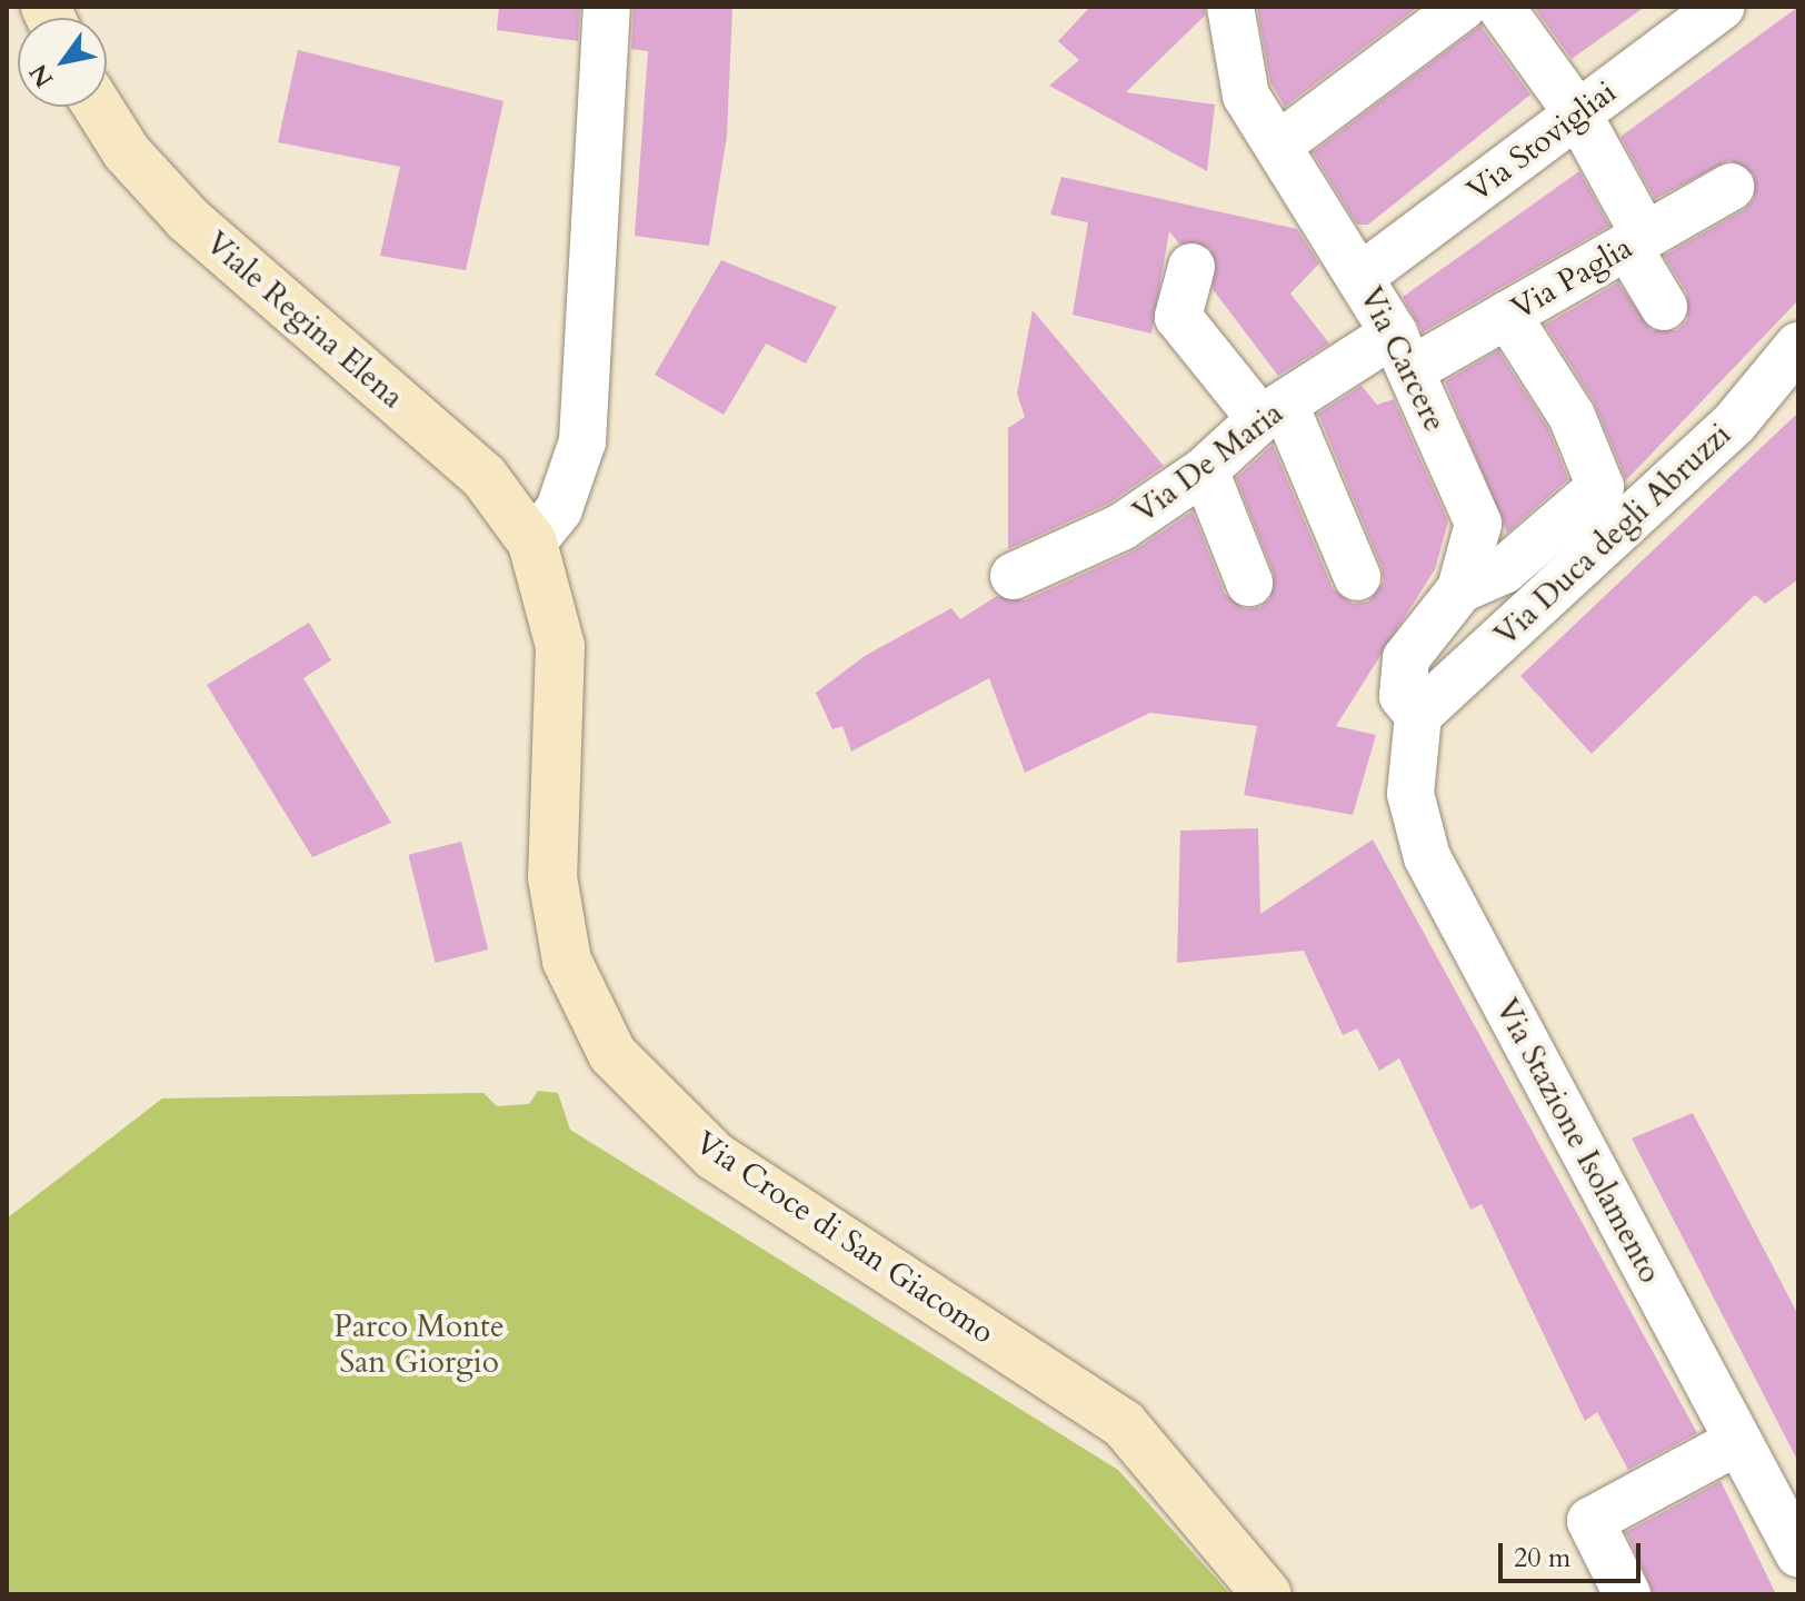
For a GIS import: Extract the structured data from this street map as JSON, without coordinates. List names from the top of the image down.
{
  "streets": {
    "main road": ["Viale Regina Elena", "Via Croce di San Giacomo"],
    "street": [
      "Via Stovigliai",
      "Via Paglia",
      "Via Carcere",
      "Via De Maria",
      "Via Duca degli Abruzzi",
      "Via Stazione Isolamento"
    ]
  },
  "crossings": [
    ["Via Stovigliai", "Via Carcere"],
    ["Via Paglia", "Via Carcere"],
    ["Via Paglia", "Via De Maria"],
    ["Viale Regina Elena", "Via Croce di San Giacomo"],
    ["Via Carcere", "Via De Maria"],
    ["Via Carcere", "Via Duca degli Abruzzi"],
    ["Via Carcere", "Via Stazione Isolamento"],
    ["Via Duca degli Abruzzi", "Via Stazione Isolamento"]
  ],
  "parks": ["Parco Monte San Giorgio"],
  "scale_bar": "20 m",
  "north": "bottom left"
}
